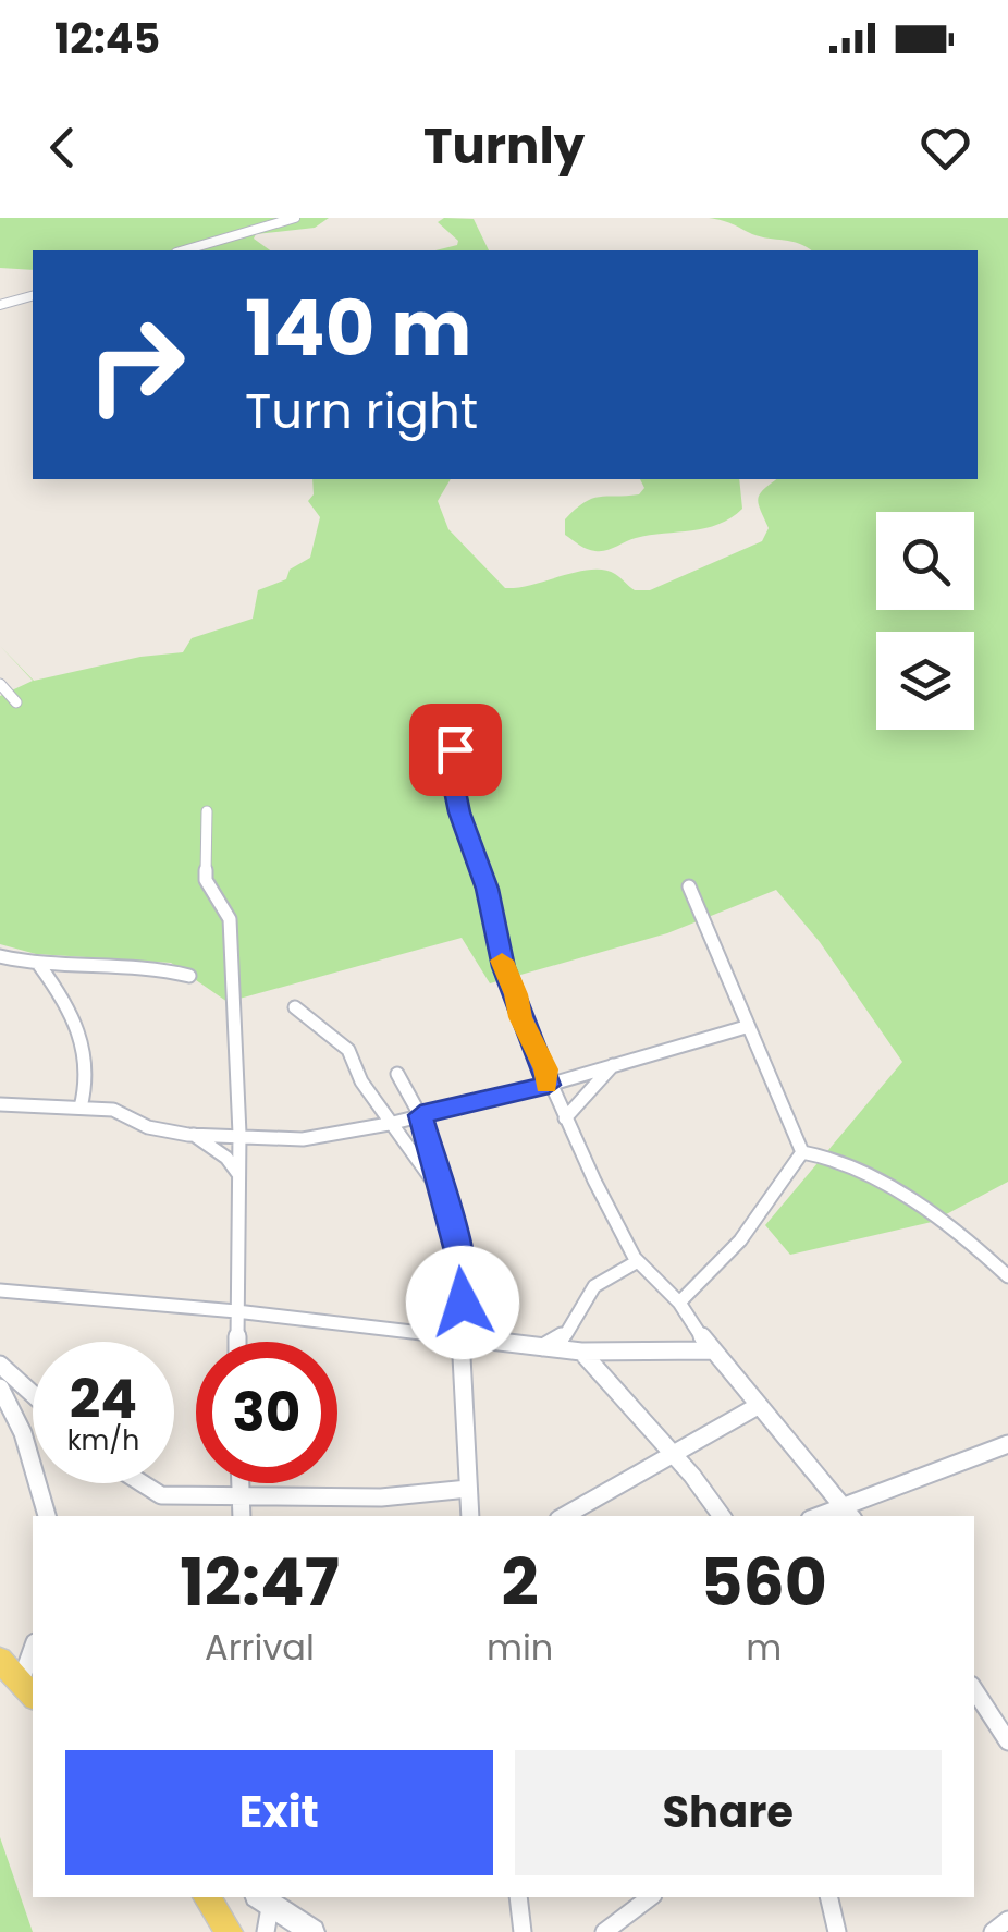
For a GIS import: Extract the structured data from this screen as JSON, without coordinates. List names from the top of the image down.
{
  "page": {
    "status": "12:45",
    "header": "Turnly",
    "turn": ["140 m", "Turn right"],
    "speed": "24 km/h",
    "limit": "30",
    "eta": [
      "12:47",
      "Arrival",
      "2",
      "min",
      "560",
      "m"
    ],
    "buttons": ["Exit", "Share"]
  }
}
